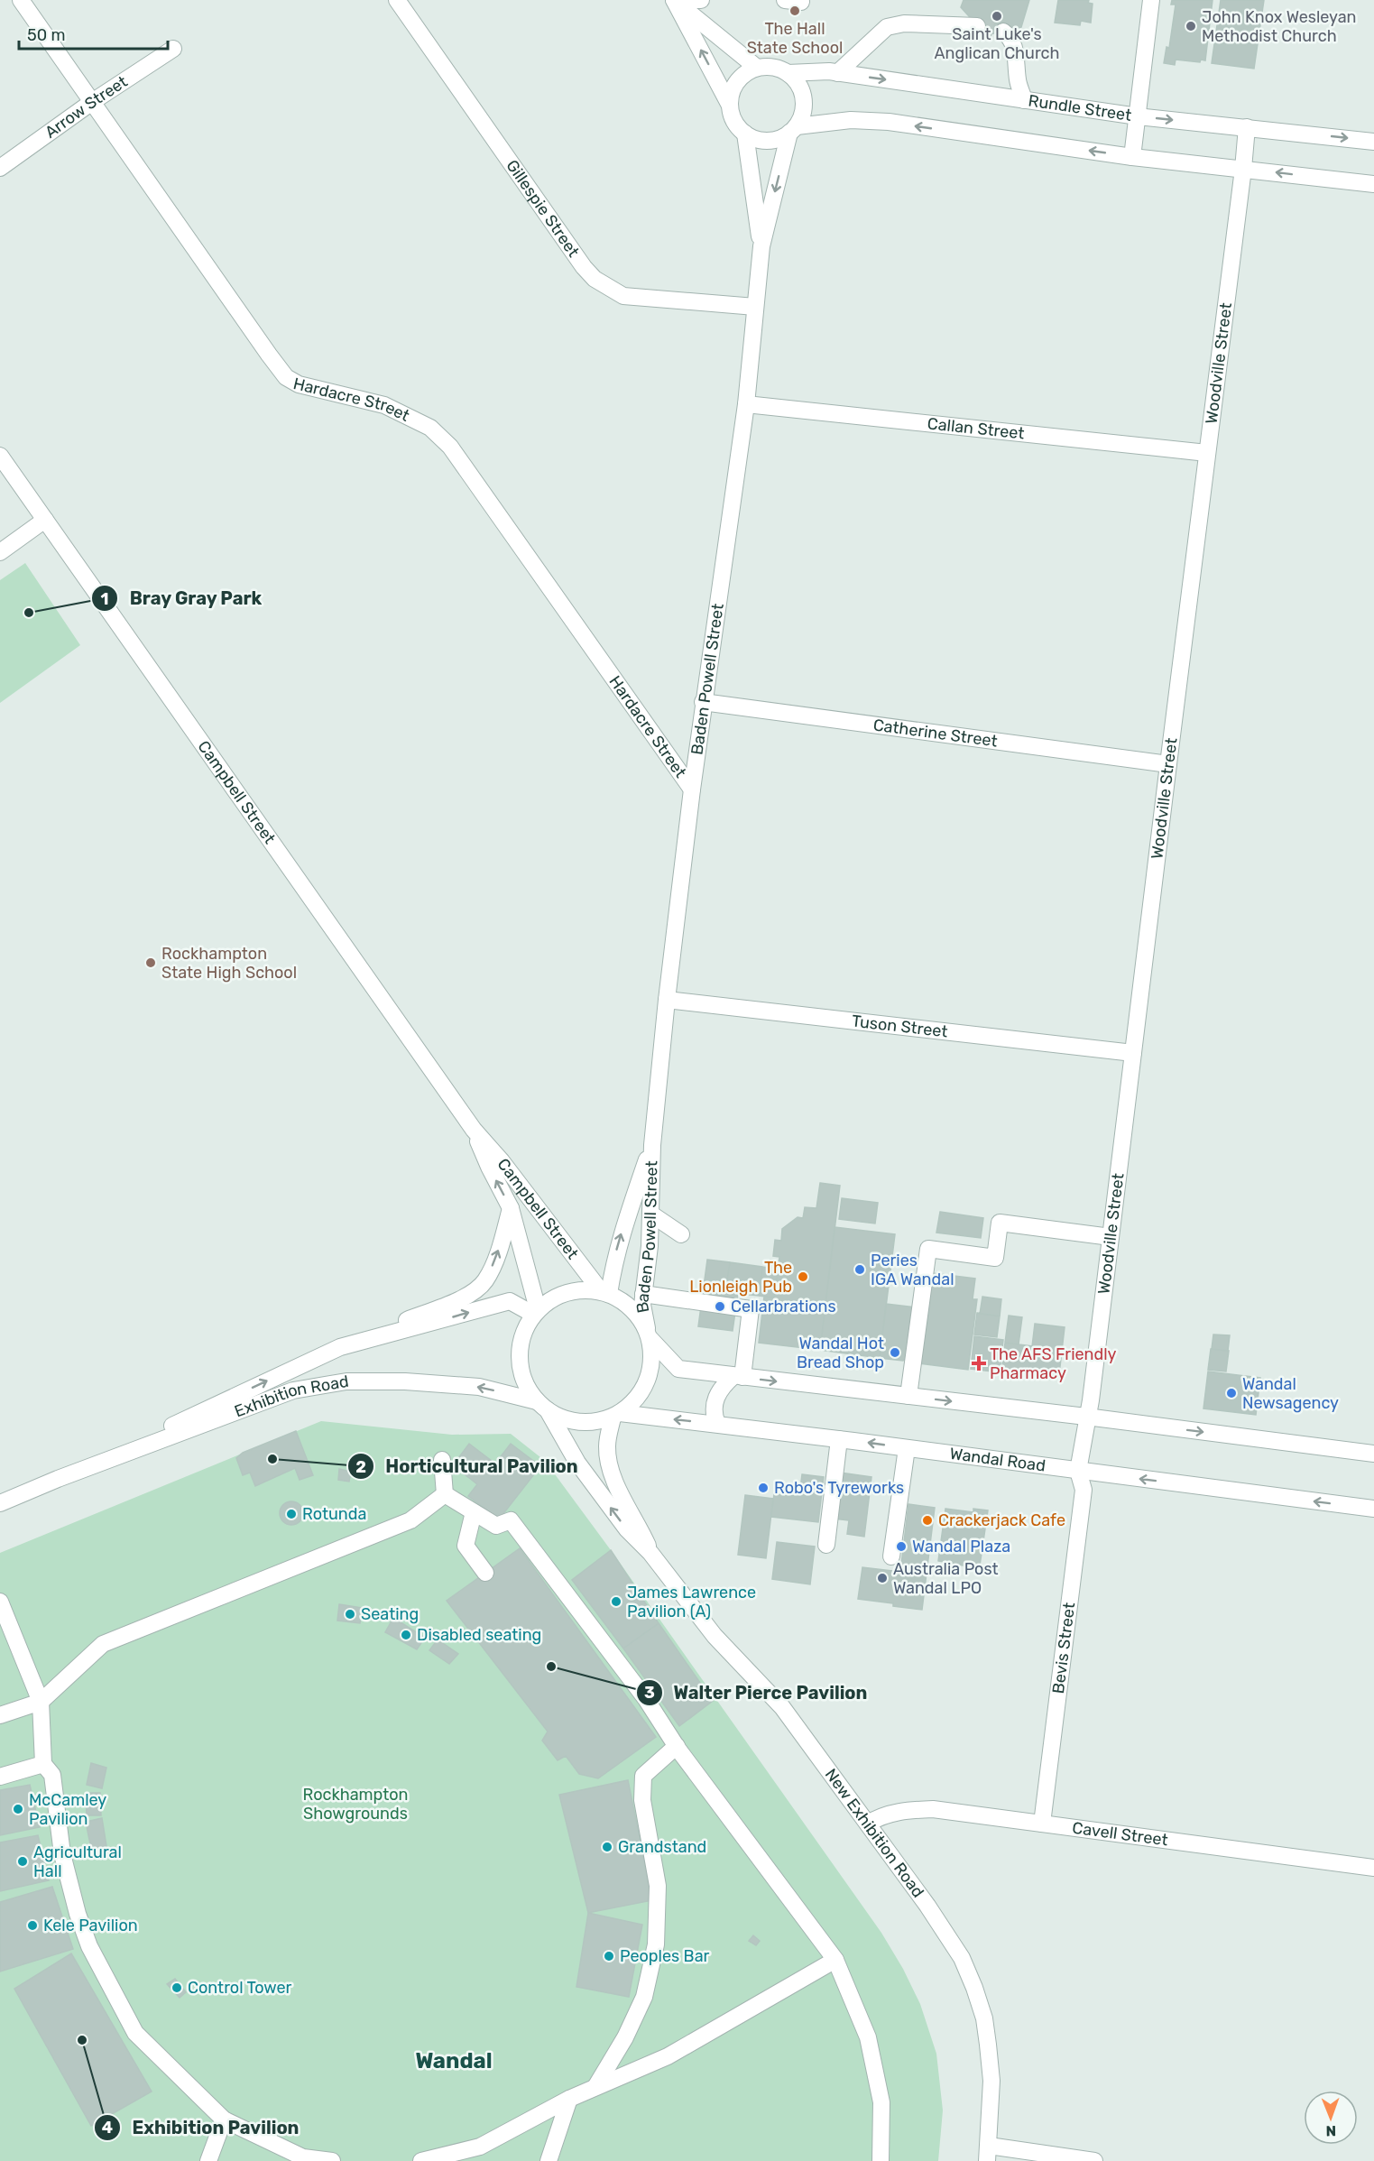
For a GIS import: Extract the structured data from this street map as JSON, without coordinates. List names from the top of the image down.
{
  "streets": {
    "street": [
      "Arrow Street",
      "Rundle Street",
      "Gillespie Street",
      "Woodville Street",
      "Hardacre Street",
      "Callan Street",
      "Baden Powell Street",
      "Catherine Street",
      "Campbell Street",
      "Tuson Street",
      "Exhibition Road",
      "Wandal Road",
      "Bevis Street",
      "New Exhibition Road",
      "Cavell Street"
    ]
  },
  "crossings": [
    ["Arrow Street", "Hardacre Street"],
    ["Rundle Street", "Woodville Street"],
    ["Rundle Street", "Baden Powell Street"],
    ["Gillespie Street", "Baden Powell Street"],
    ["Woodville Street", "Callan Street"],
    ["Woodville Street", "Catherine Street"],
    ["Woodville Street", "Tuson Street"],
    ["Woodville Street", "Wandal Road"],
    ["Woodville Street", "Bevis Street"],
    ["Hardacre Street", "Baden Powell Street"],
    ["Callan Street", "Baden Powell Street"],
    ["Baden Powell Street", "Catherine Street"],
    ["Baden Powell Street", "Campbell Street"],
    ["Baden Powell Street", "Tuson Street"],
    ["Baden Powell Street", "Exhibition Road"],
    ["Baden Powell Street", "Wandal Road"],
    ["Baden Powell Street", "New Exhibition Road"],
    ["Campbell Street", "Exhibition Road"],
    ["Campbell Street", "Wandal Road"],
    ["Campbell Street", "New Exhibition Road"],
    ["Exhibition Road", "Wandal Road"],
    ["Exhibition Road", "New Exhibition Road"],
    ["Wandal Road", "Bevis Street"],
    ["Wandal Road", "New Exhibition Road"],
    ["Bevis Street", "Cavell Street"],
    ["New Exhibition Road", "Cavell Street"]
  ],
  "districts": ["Wandal"],
  "parks": ["Rockhampton Showgrounds"],
  "places": {
    "other": [
      "The Hall State School",
      "Saint Luke's Anglican Church",
      "John Knox Wesleyan Methodist Church",
      "Bray Gray Park",
      "Rockhampton State High School",
      "Peries IGA Wandal",
      "The Lionleigh Pub",
      "Cellarbrations",
      "Wandal Hot Bread Shop",
      "Wandal Newsagency",
      "Horticultural Pavilion",
      "Robo's Tyreworks",
      "Rotunda",
      "Crackerjack Cafe",
      "Wandal Plaza",
      "Australia Post Wandal LPO",
      "James Lawrence Pavilion (A)",
      "Seating",
      "Disabled seating",
      "Walter Pierce Pavilion",
      "McCamley Pavilion",
      "Grandstand",
      "Agricultural Hall",
      "Kele Pavilion",
      "Peoples Bar",
      "Control Tower",
      "Exhibition Pavilion"
    ],
    "health": ["The AFS Friendly Pharmacy"]
  },
  "scale_bar": "50 m",
  "north": "bottom"
}
